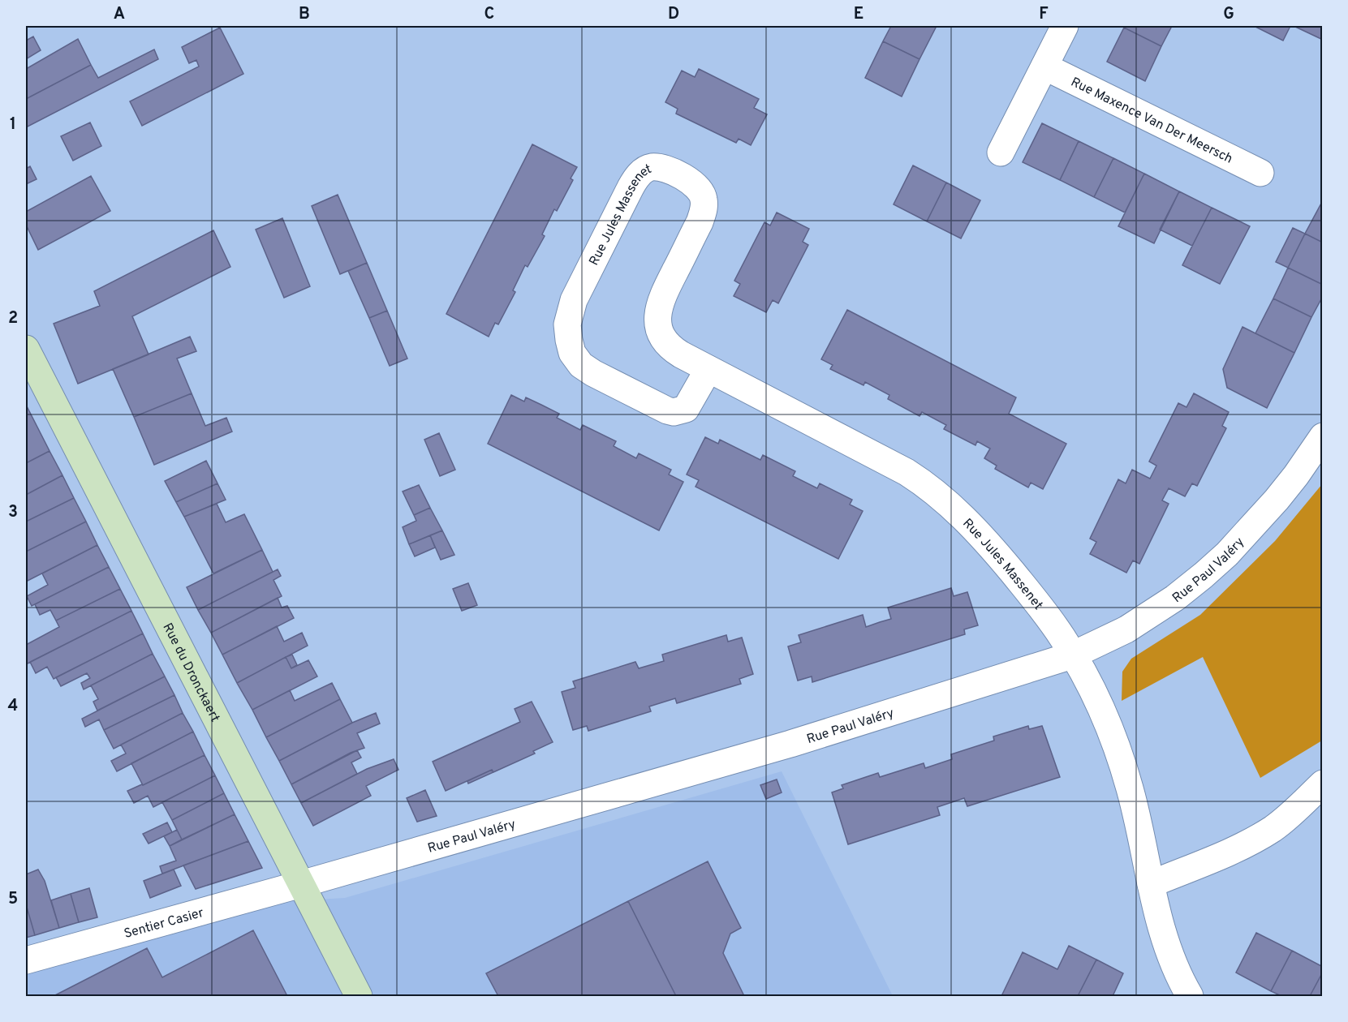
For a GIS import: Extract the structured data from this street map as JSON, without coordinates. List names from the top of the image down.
{
  "streets": {
    "main road": ["Rue du Dronckaert"],
    "street": [
      "Rue Maxence Van Der Meersch",
      "Rue Jules Massenet",
      "Rue Paul Valéry",
      "Sentier Casier"
    ]
  },
  "crossings": [
    ["Rue Jules Massenet", "Rue Paul Valéry"],
    ["Rue Paul Valéry", "Rue du Dronckaert"],
    ["Rue Paul Valéry", "Sentier Casier"],
    ["Rue du Dronckaert", "Sentier Casier"]
  ],
  "grid": {
    "columns": [
      "A",
      "B",
      "C",
      "D",
      "E",
      "F",
      "G"
    ],
    "rows": [
      "1",
      "2",
      "3",
      "4",
      "5"
    ]
  }
}
